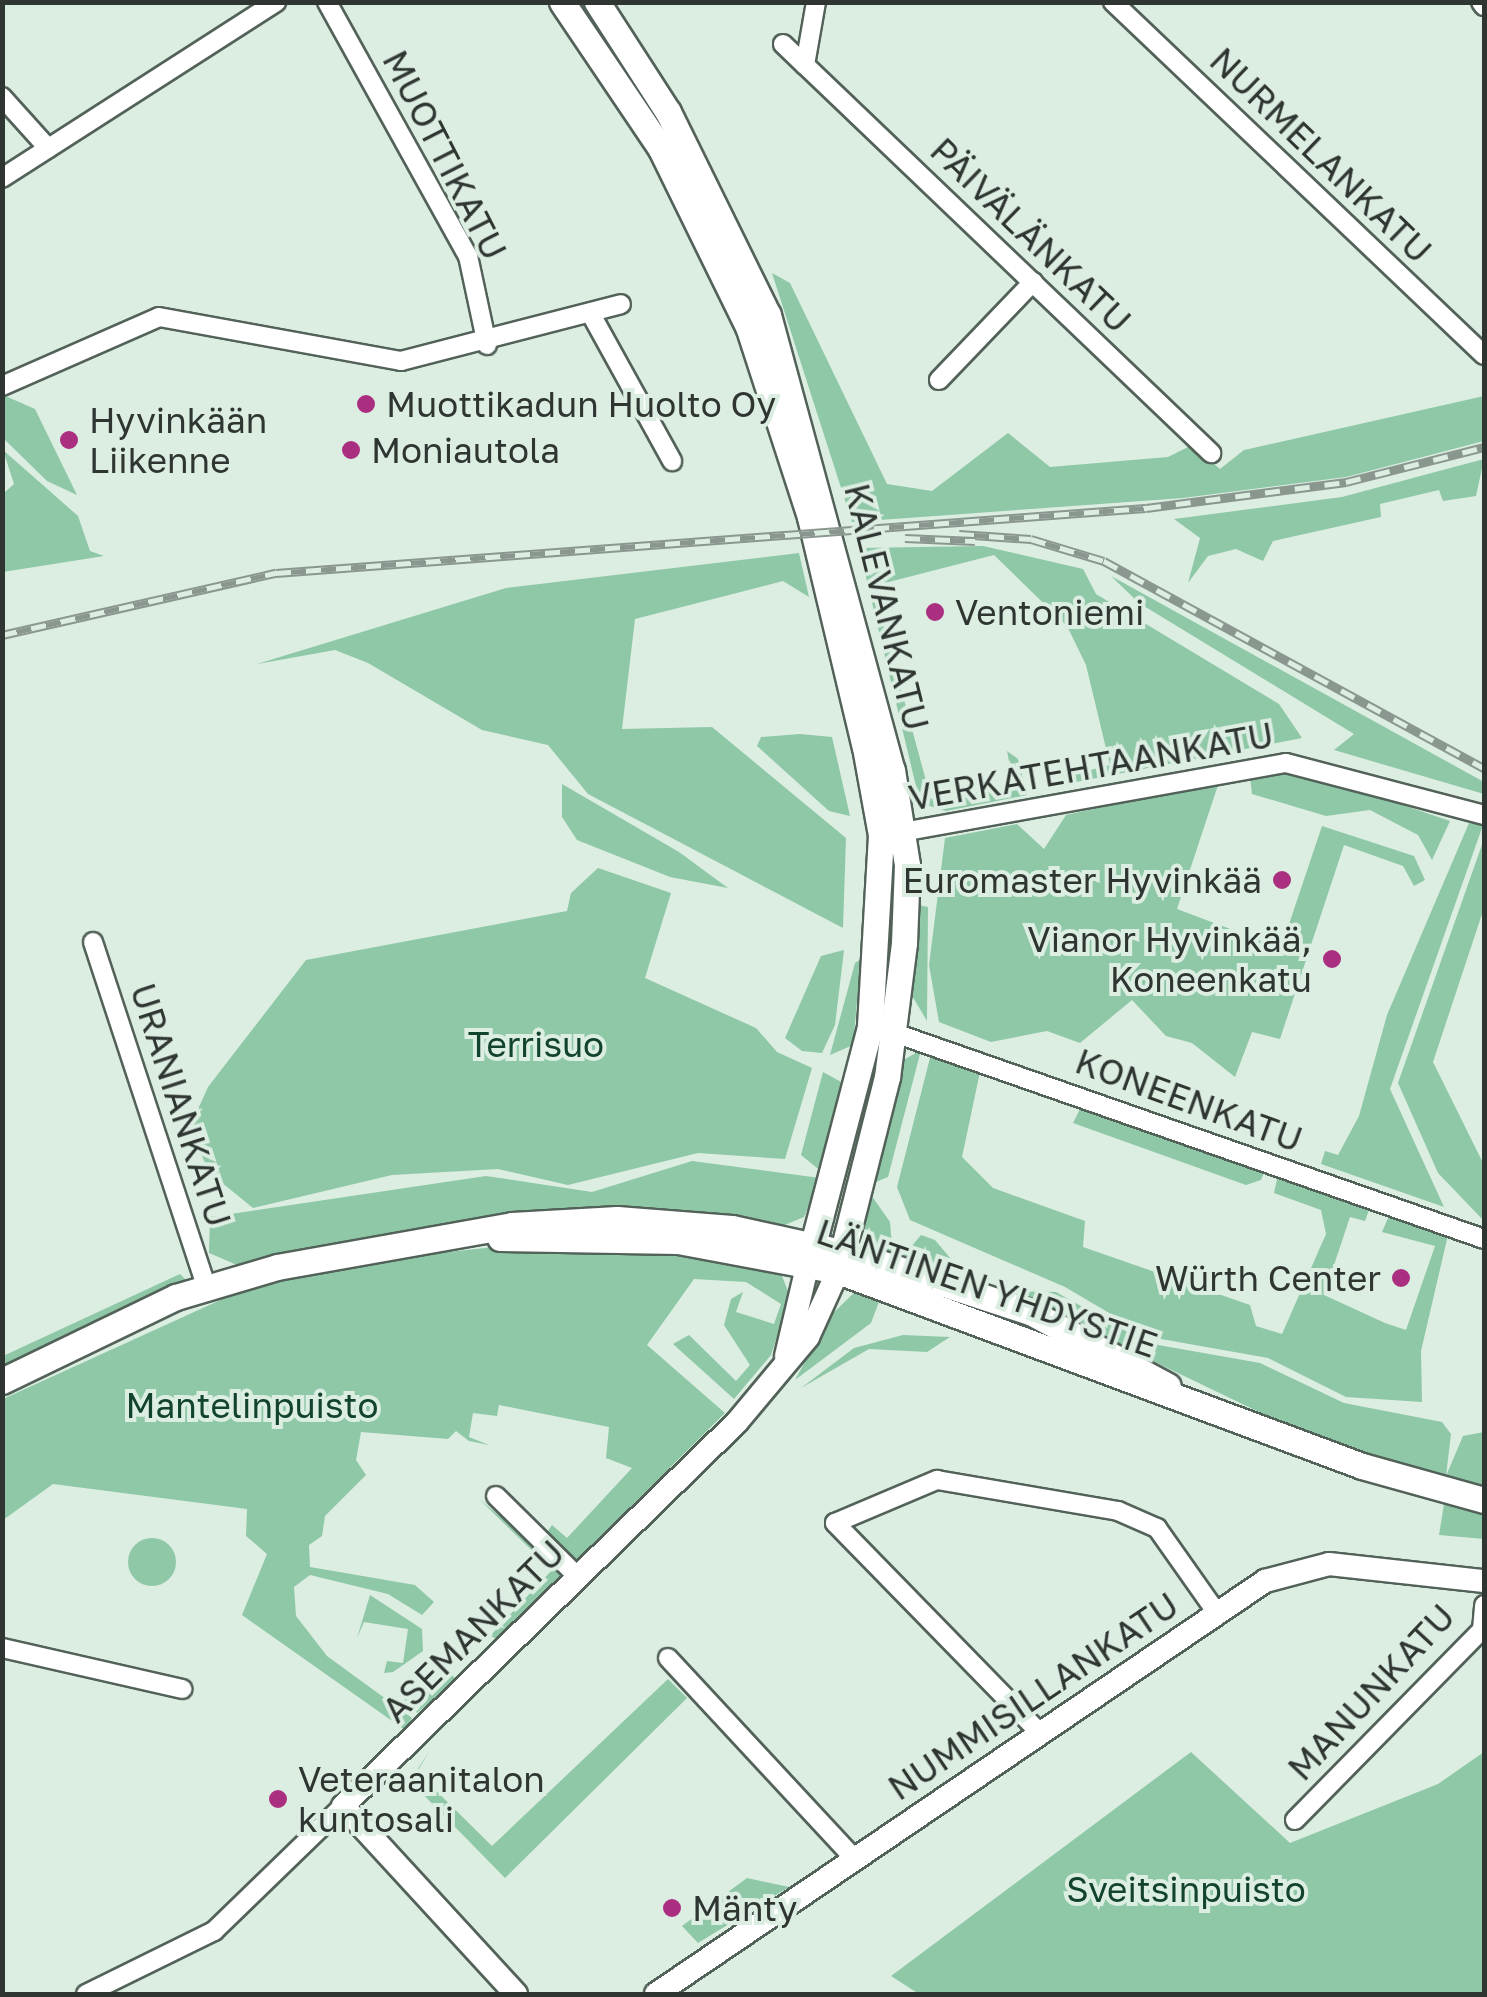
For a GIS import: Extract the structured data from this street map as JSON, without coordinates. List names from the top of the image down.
{
  "streets": {
    "main road": ["KALEVANKATU", "LÄNTINEN YHDYSTIE"],
    "street": [
      "MUOTTIKATU",
      "NURMELANKATU",
      "PÄIVÄLÄNKATU",
      "VERKATEHTAANKATU",
      "KONEENKATU",
      "URANIANKATU",
      "ASEMANKATU",
      "MANUNKATU",
      "NUMMISILLANKATU"
    ]
  },
  "crossings": [
    ["KALEVANKATU", "VERKATEHTAANKATU"],
    ["KALEVANKATU", "KONEENKATU"],
    ["KALEVANKATU", "LÄNTINEN YHDYSTIE"],
    ["KALEVANKATU", "ASEMANKATU"],
    ["URANIANKATU", "LÄNTINEN YHDYSTIE"],
    ["LÄNTINEN YHDYSTIE", "ASEMANKATU"]
  ],
  "parks": ["Terrisuo", "Mantelinpuisto", "Sveitsinpuisto"],
  "places": [
    "Muottikadun Huolto Oy",
    "Hyvinkään Liikenne",
    "Moniautola",
    "Ventoniemi",
    "Euromaster Hyvinkää",
    "Vianor Hyvinkää, Koneenkatu",
    "Würth Center",
    "Veteraanitalon kuntosali",
    "Mänty"
  ]
}
